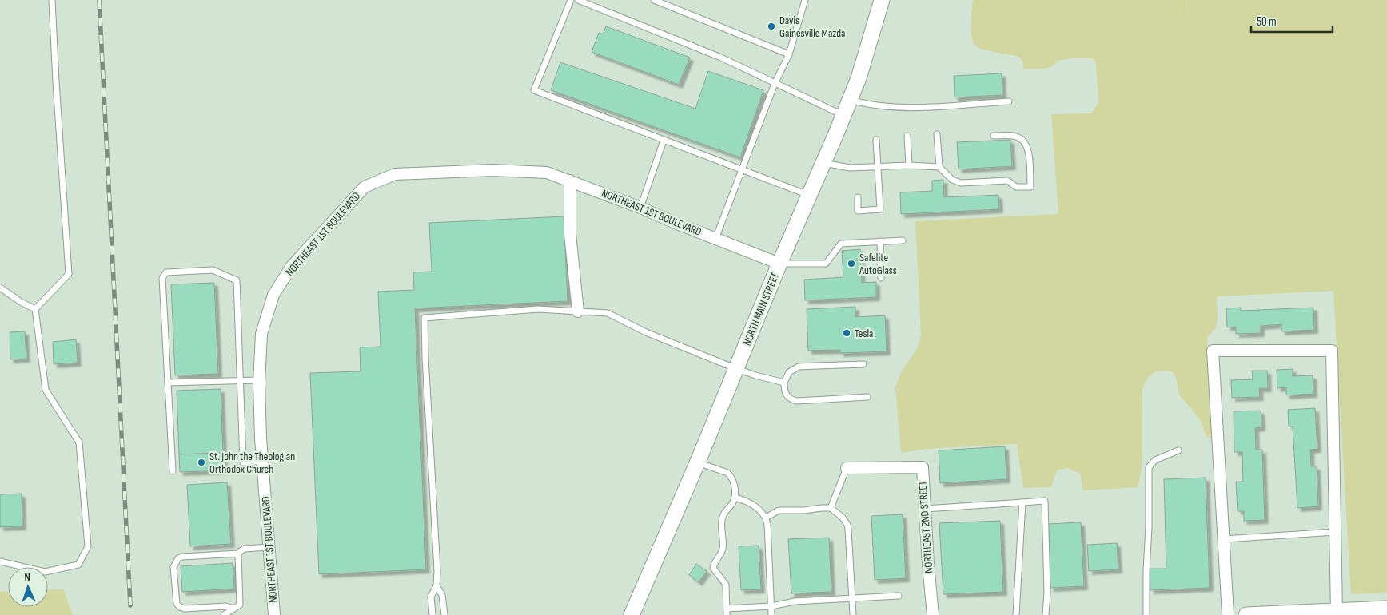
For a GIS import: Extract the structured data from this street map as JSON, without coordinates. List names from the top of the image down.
{
  "streets": {
    "main road": ["NORTH MAIN STREET"],
    "street": ["NORTHEAST 1ST BOULEVARD", "NORTHEAST 2ND STREET"]
  },
  "crossings": [
    ["NORTHEAST 1ST BOULEVARD", "NORTH MAIN STREET"]
  ],
  "places": [
    "Davis Gainesville Mazda",
    "Safelite AutoGlass",
    "Tesla",
    "St. John the Theologian Orthodox Church"
  ],
  "scale_bar": "50 m",
  "north": "top"
}
